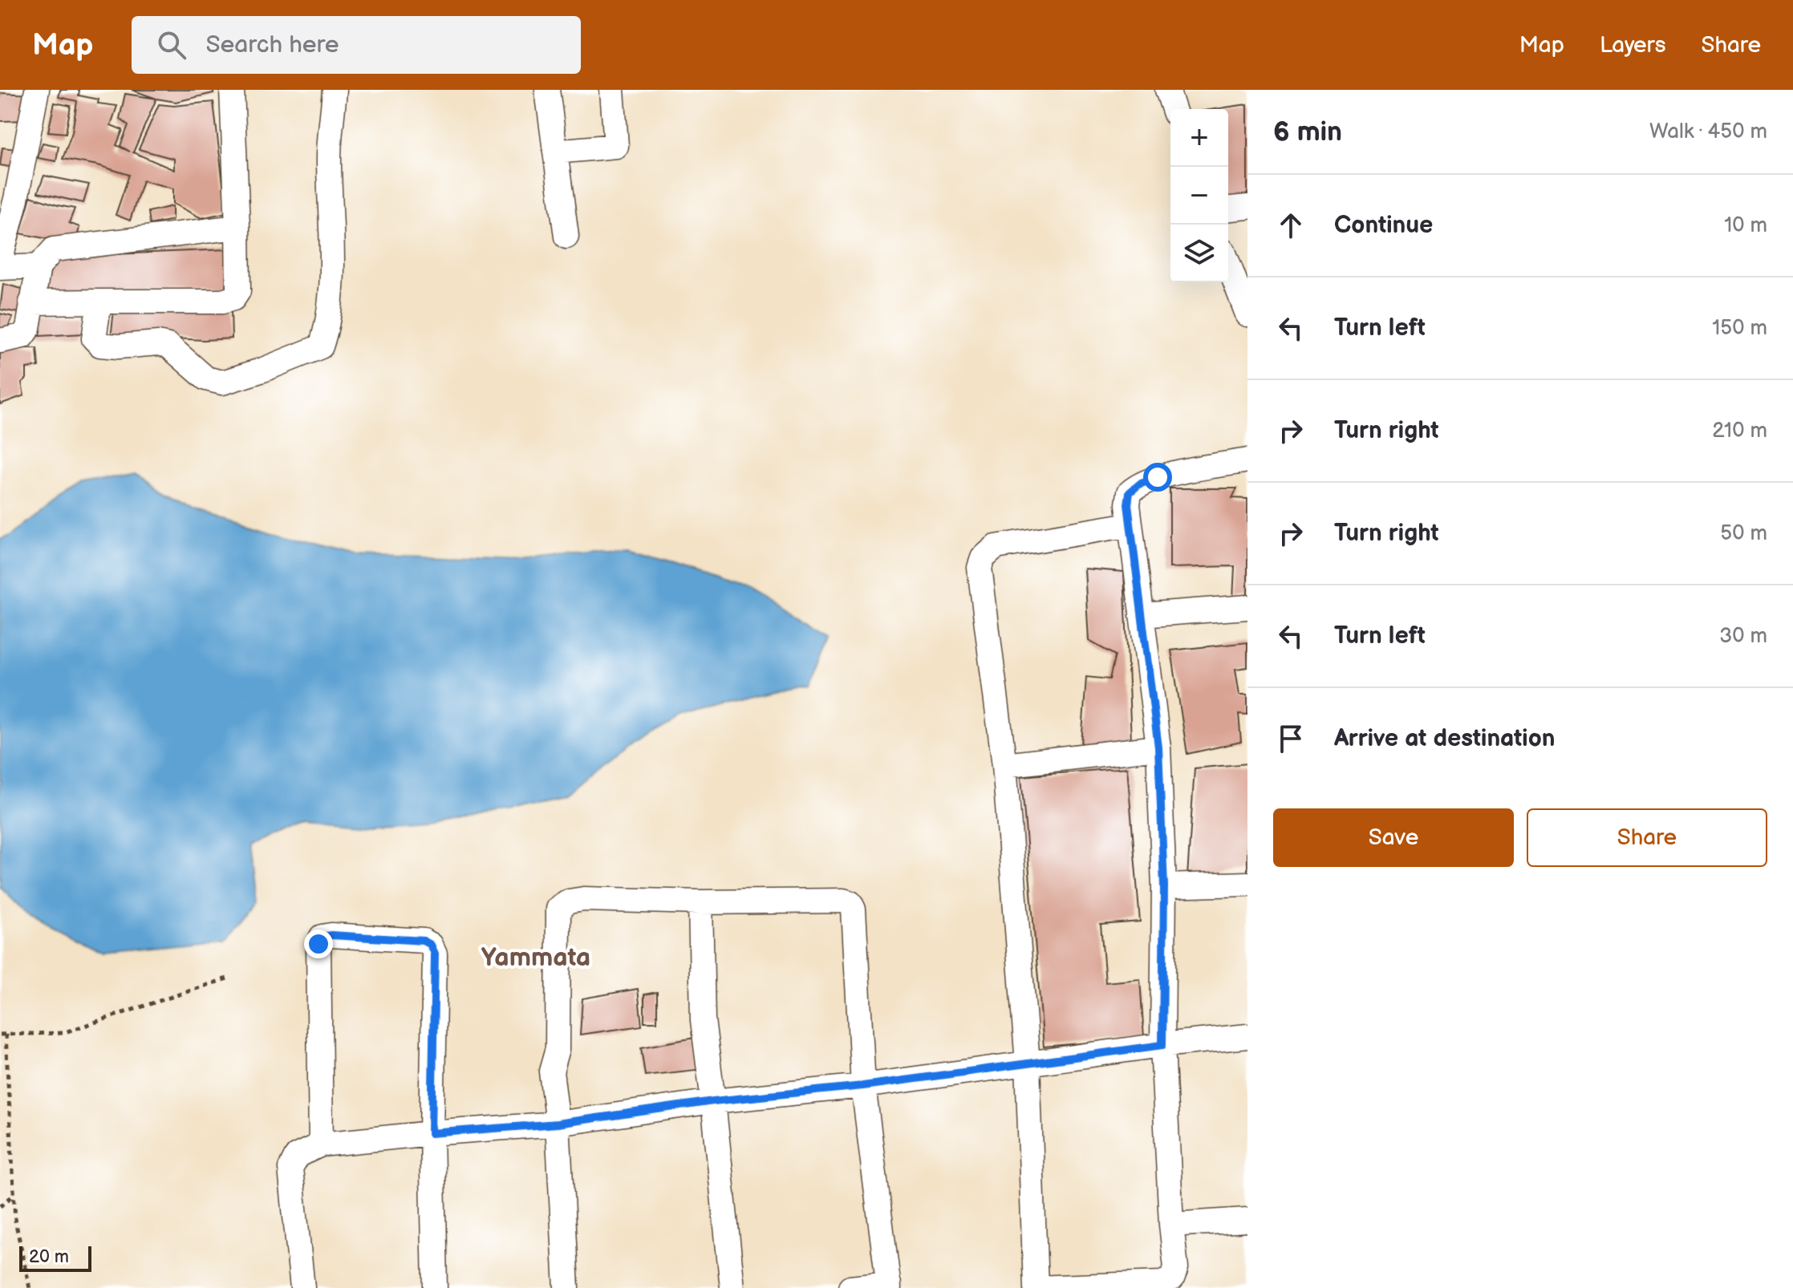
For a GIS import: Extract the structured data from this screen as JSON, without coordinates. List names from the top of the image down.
{
  "districts": ["Yammata"],
  "scale_bar": "20 m",
  "page": {
    "header": "Map",
    "search": "Search here",
    "nav": ["Map", "Layers", "Share"],
    "heading": ["6 min", "Walk · 450 m"],
    "map_buttons": ["+", "−"],
    "list": [
      ["Continue", "10 m"],
      ["Turn left", "150 m"],
      ["Turn right", "210 m"],
      ["Turn right", "50 m"],
      ["Turn left", "30 m"],
      "Arrive at destination"
    ],
    "buttons": ["Save", "Share"],
    "scale": "20 m"
  }
}
